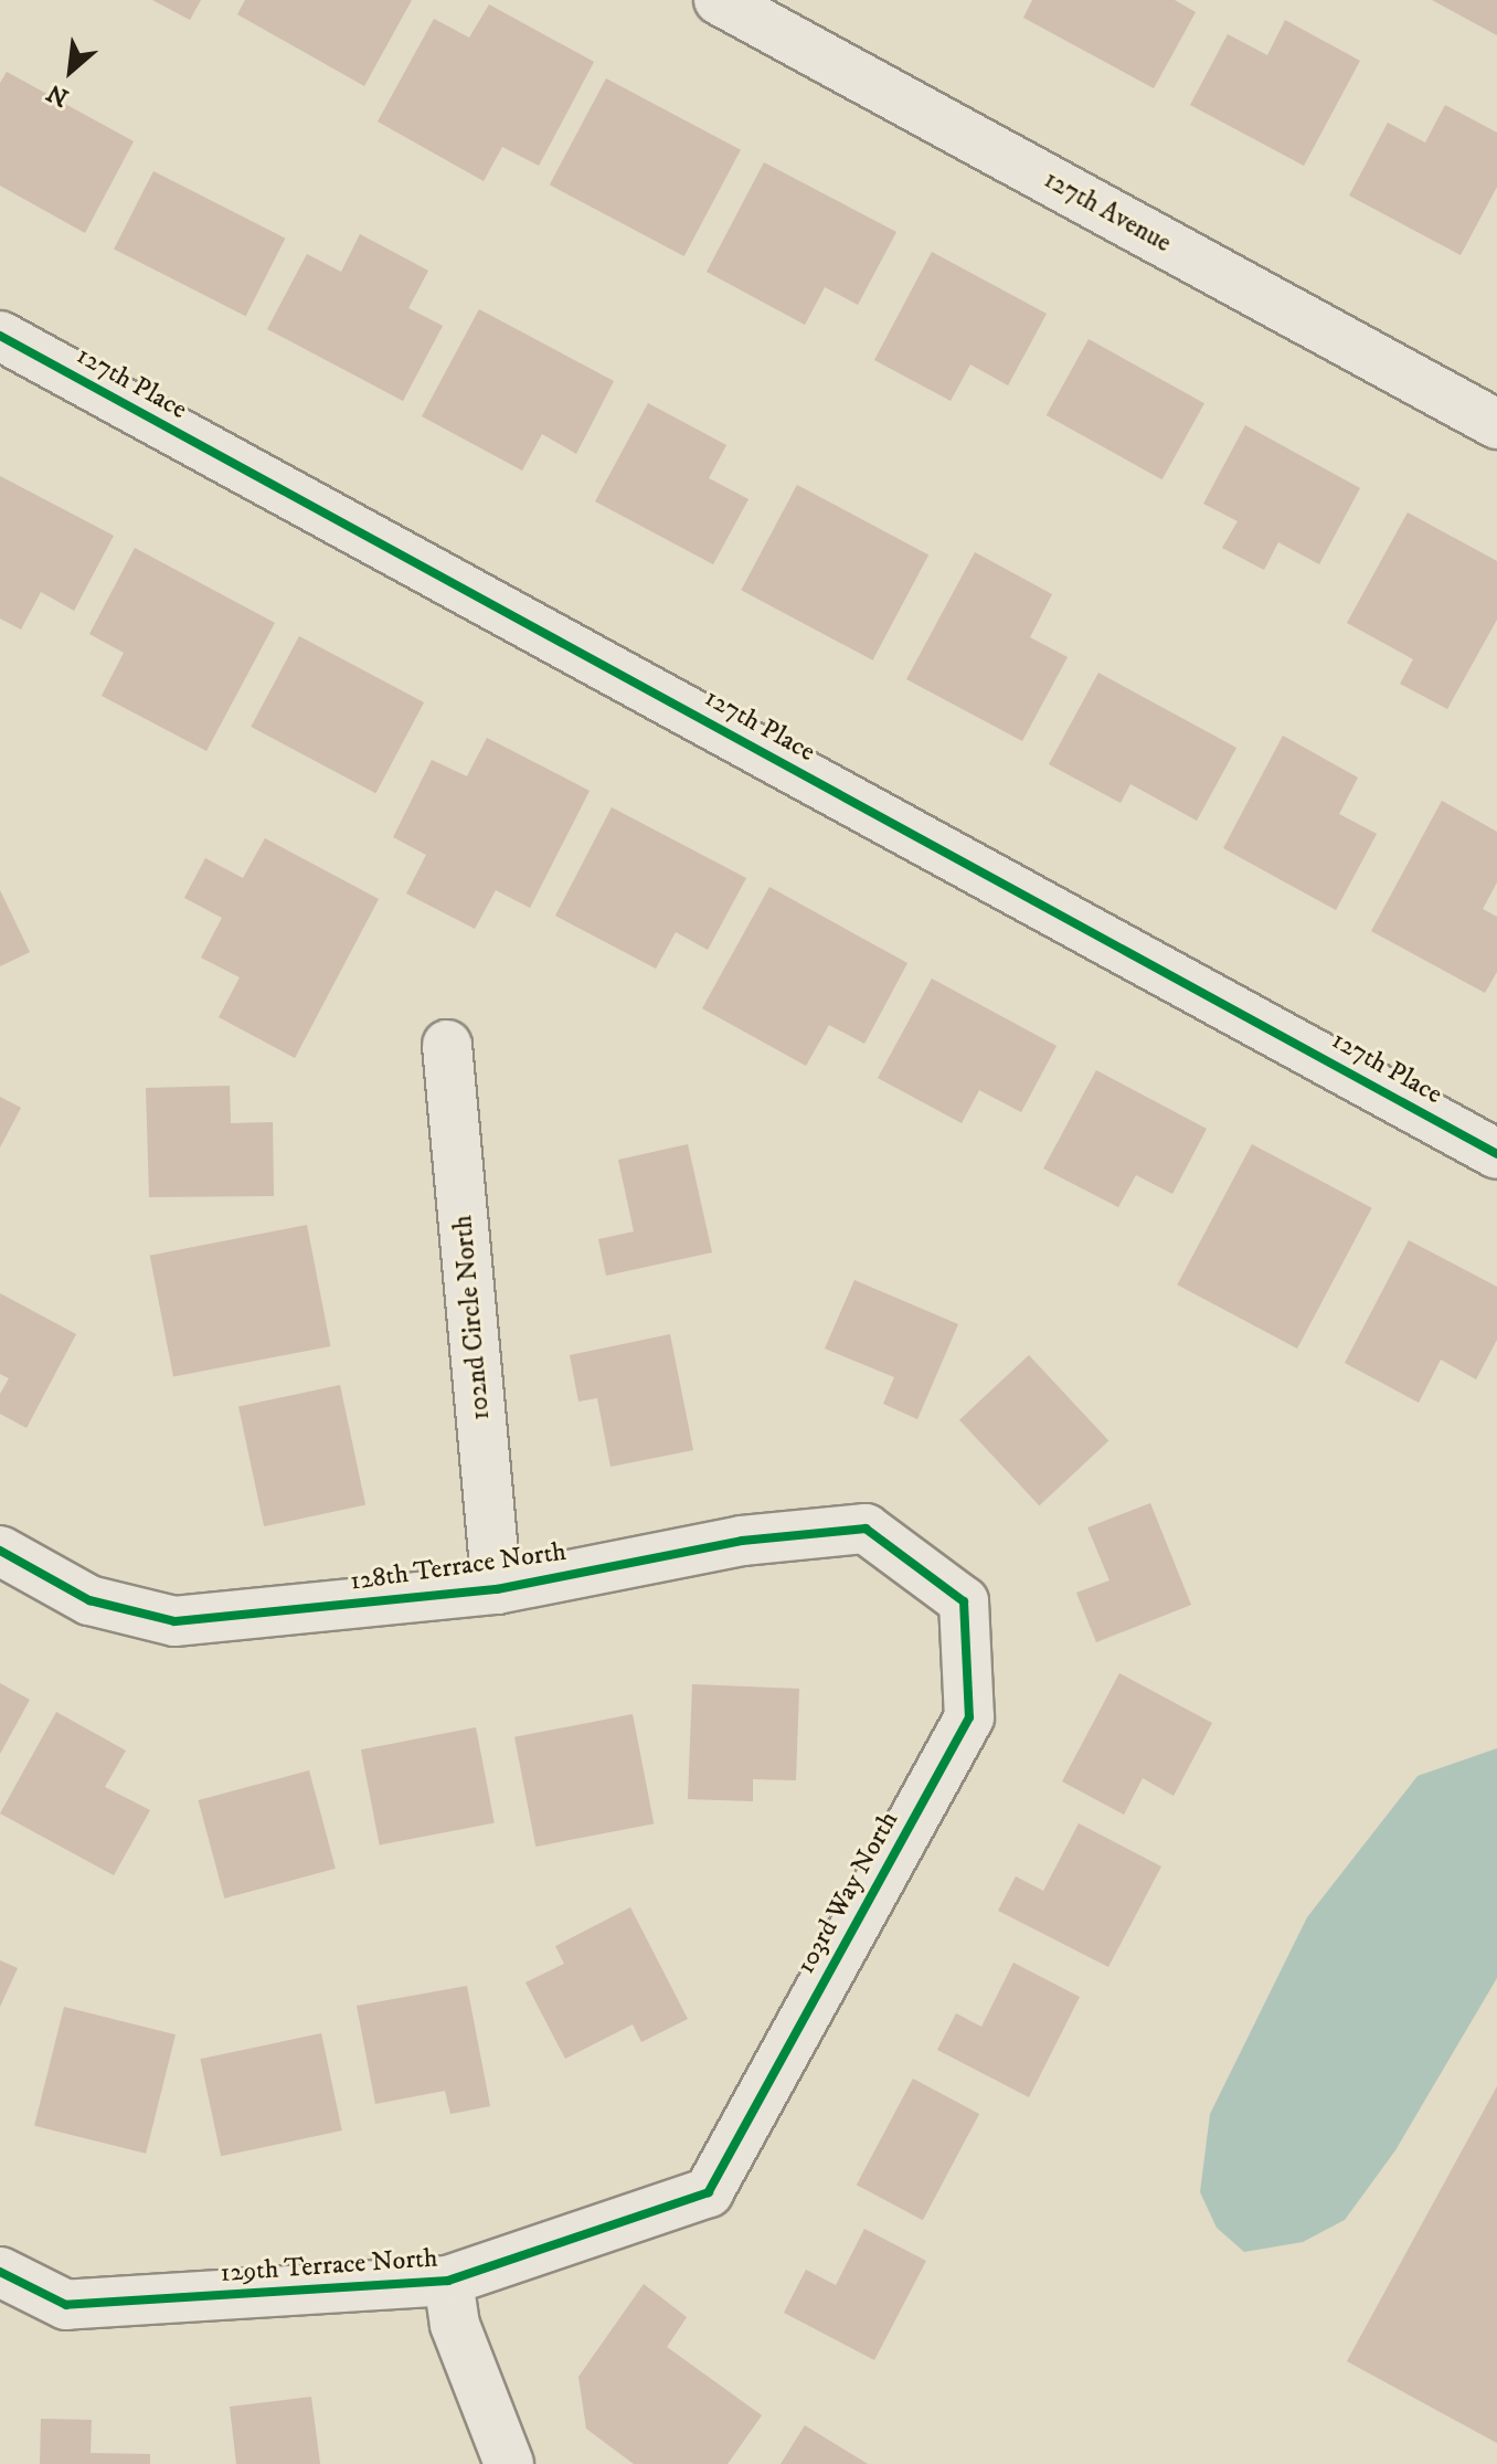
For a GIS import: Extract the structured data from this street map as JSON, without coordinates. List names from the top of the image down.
{
  "streets": {
    "street": [
      "127th Avenue",
      "127th Place",
      "102nd Circle North",
      "128th Terrace North",
      "103rd Way North",
      "129th Terrace North"
    ]
  },
  "crossings": [
    ["102nd Circle North", "128th Terrace North"],
    ["128th Terrace North", "103rd Way North"],
    ["103rd Way North", "129th Terrace North"]
  ],
  "north": "bottom left"
}
